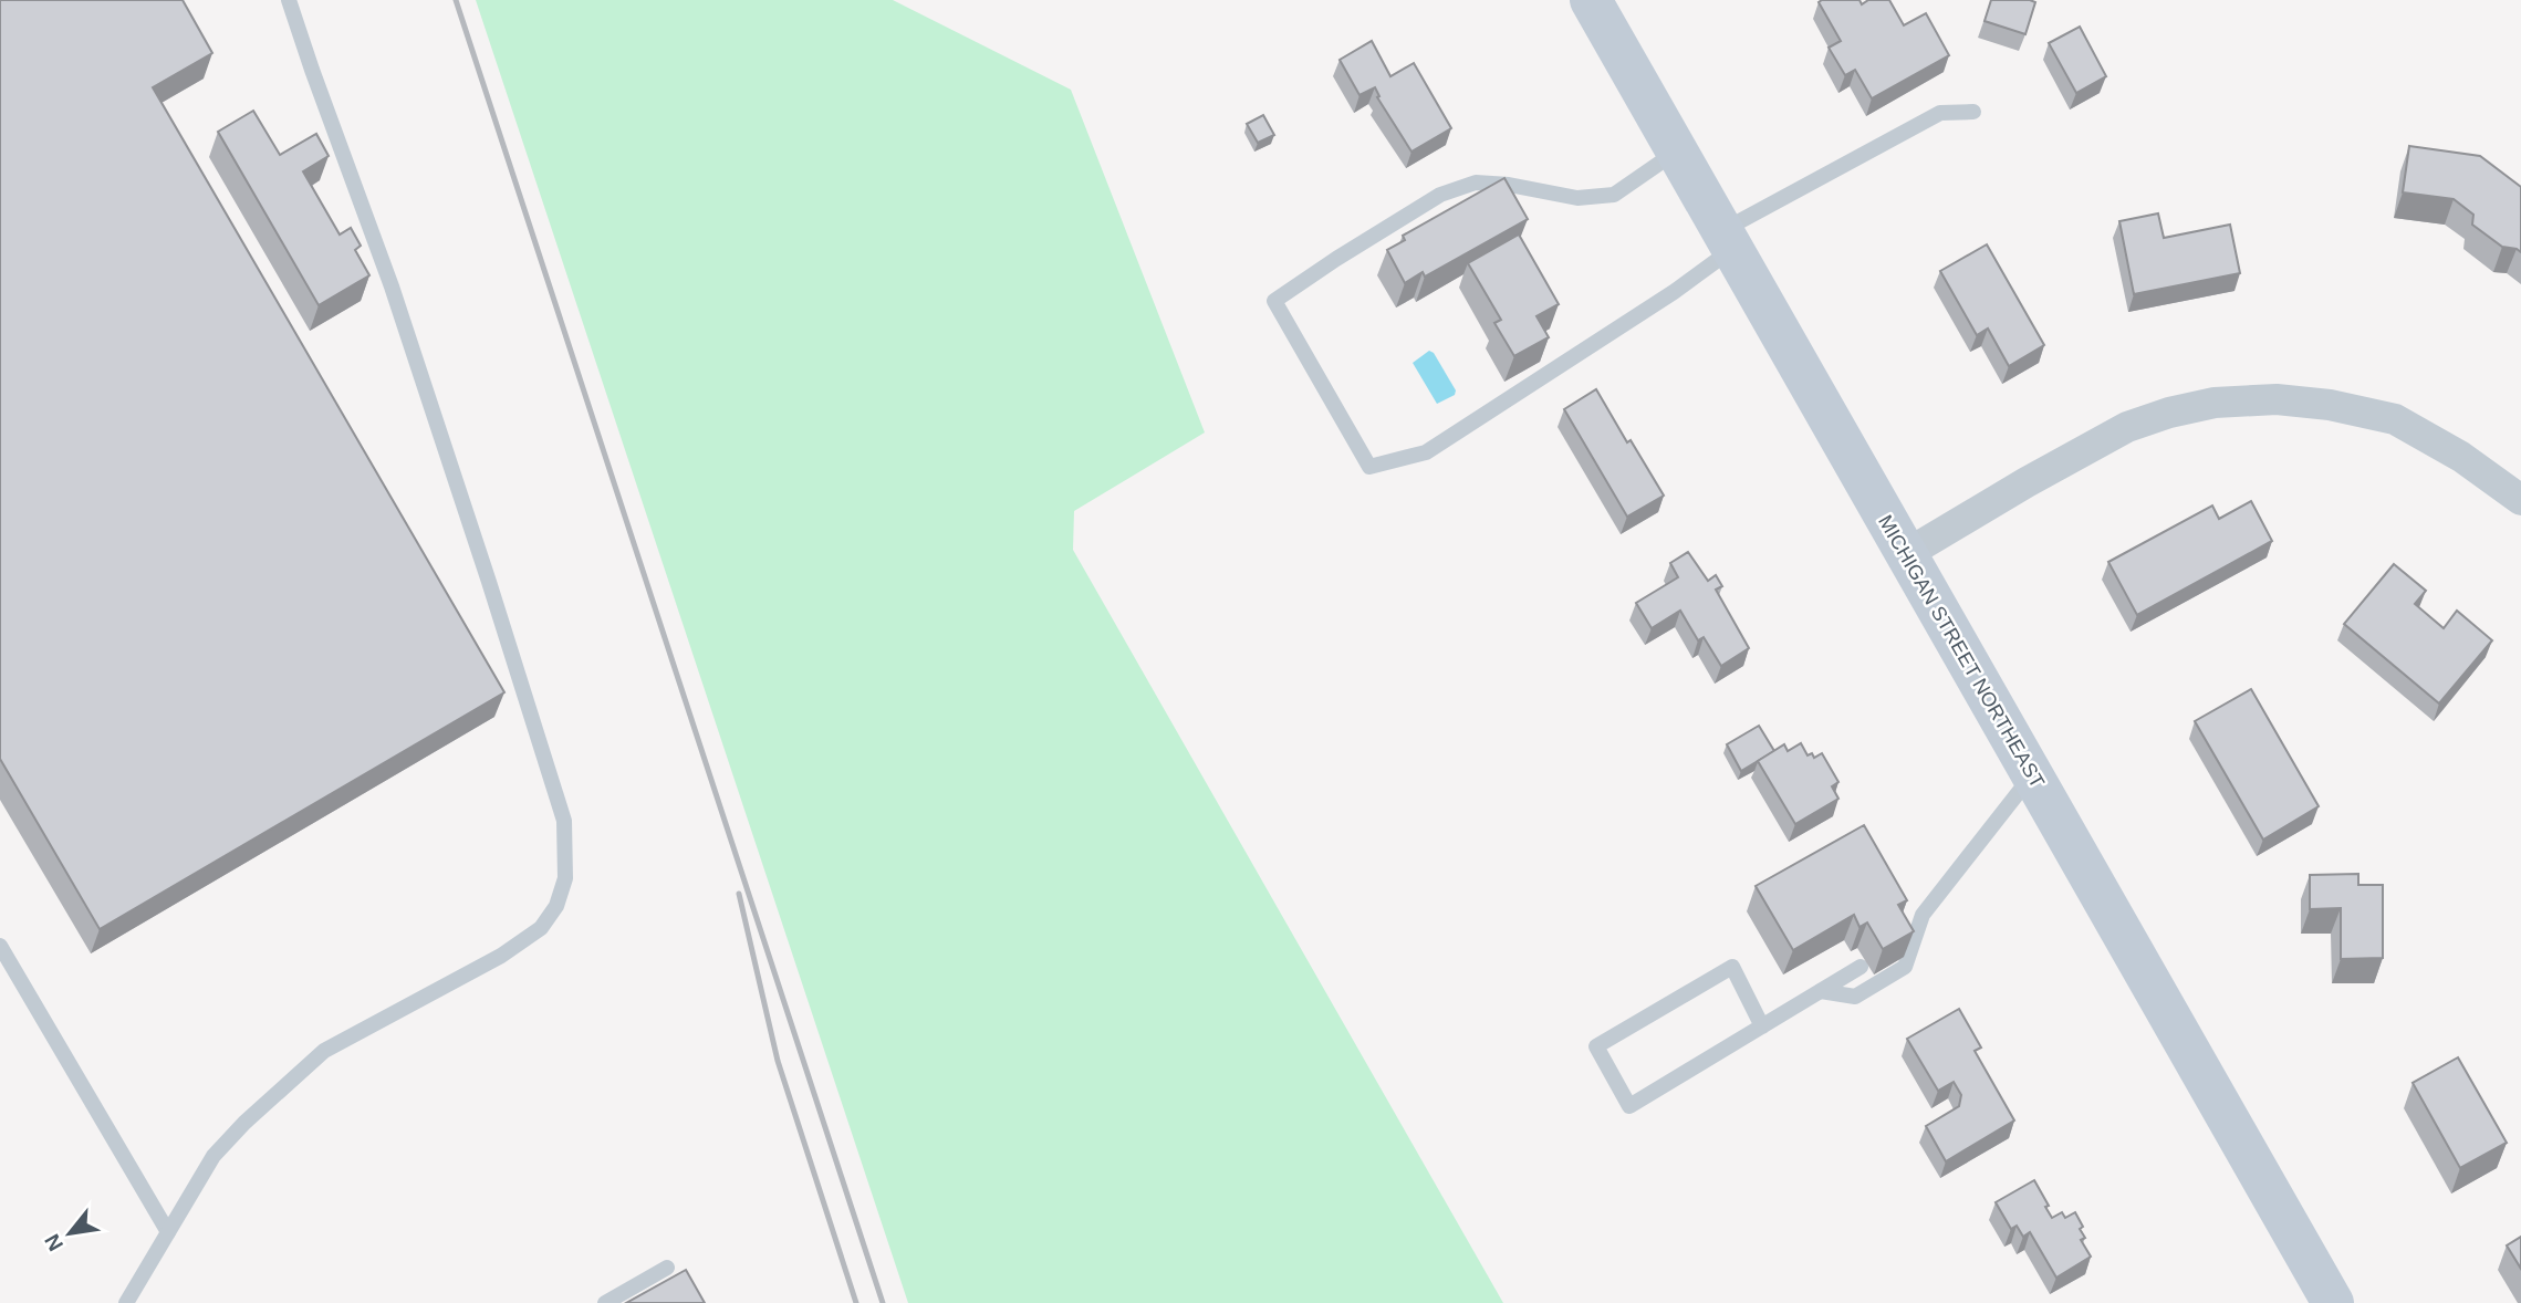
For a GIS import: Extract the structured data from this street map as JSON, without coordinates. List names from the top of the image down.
{
  "streets": {
    "main road": ["MICHIGAN STREET NORTHEAST"]
  },
  "north": "bottom left"
}
